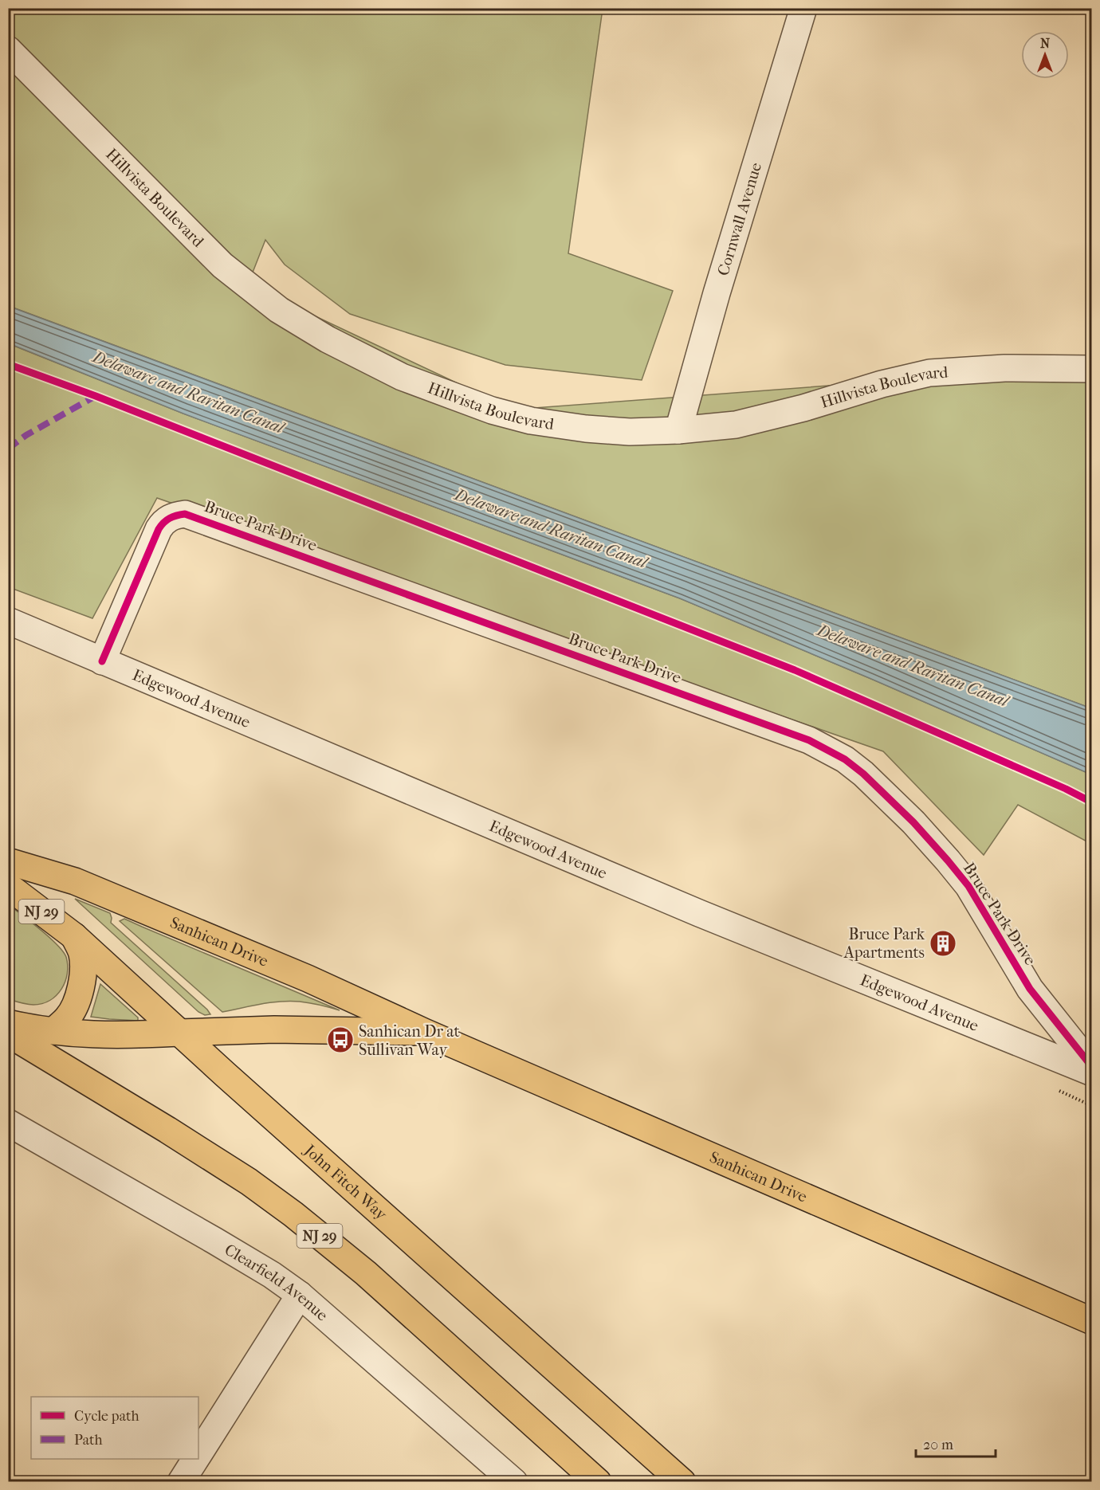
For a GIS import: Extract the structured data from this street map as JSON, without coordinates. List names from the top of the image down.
{
  "streets": {
    "main road": ["NJ 29", "Sanhican Drive", "John Fitch Way"],
    "street": [
      "Hillvista Boulevard",
      "Cornwall Avenue",
      "Bruce Park Drive",
      "Edgewood Avenue",
      "Clearfield Avenue"
    ]
  },
  "crossings": [
    ["Hillvista Boulevard", "Cornwall Avenue"],
    ["Bruce Park Drive", "Edgewood Avenue"],
    ["Sanhican Drive", "John Fitch Way"]
  ],
  "water": ["Delaware and Raritan Canal"],
  "places": {
    "building": ["Bruce Park Apartments"],
    "bus stop": ["Sanhican Dr at Sullivan Way"]
  },
  "legend": ["Cycle path", "Path"],
  "scale_bar": "20 m",
  "north": "top"
}
